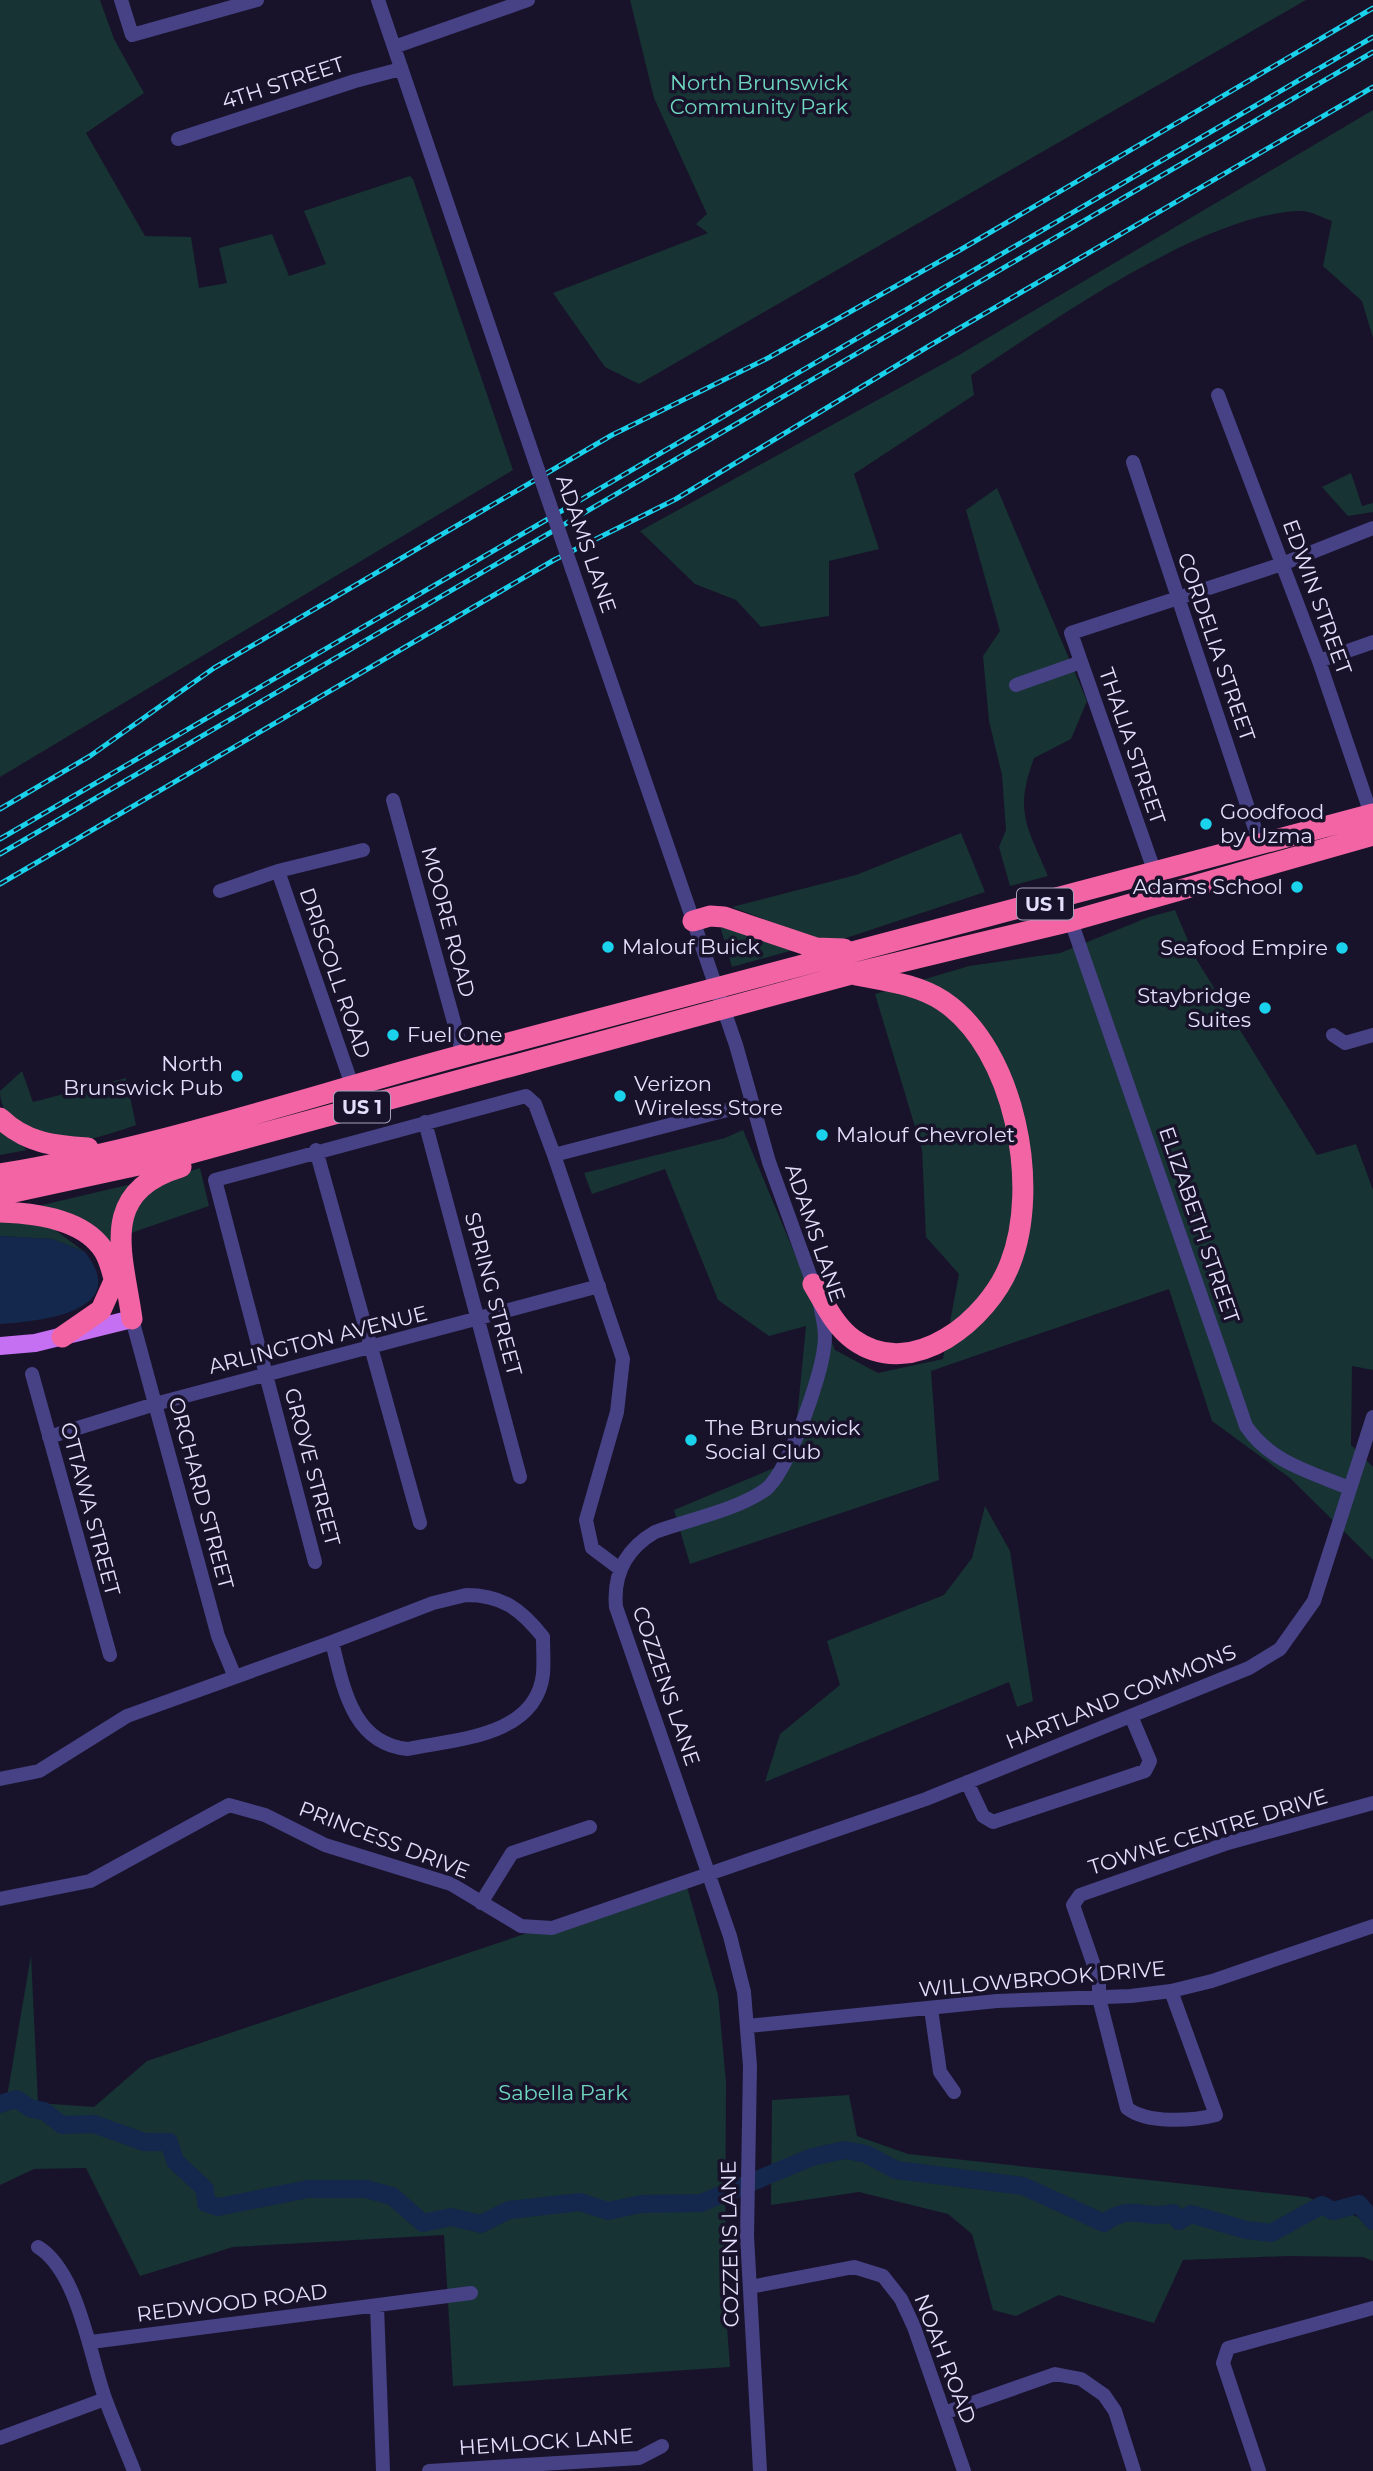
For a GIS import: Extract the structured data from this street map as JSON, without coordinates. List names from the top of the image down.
{
  "streets": {
    "highway": ["US 1"],
    "street": [
      "4TH STREET",
      "ADAMS LANE",
      "EDWIN STREET",
      "CORDELIA STREET",
      "THALIA STREET",
      "MOORE ROAD",
      "DRISCOLL ROAD",
      "ELIZABETH STREET",
      "SPRING STREET",
      "ARLINGTON AVENUE",
      "GROVE STREET",
      "ORCHARD STREET",
      "OTTAWA STREET",
      "COZZENS LANE",
      "HARTLAND COMMONS",
      "TOWNE CENTRE DRIVE",
      "PRINCESS DRIVE",
      "WILLOWBROOK DRIVE",
      "REDWOOD ROAD",
      "NOAH ROAD",
      "HEMLOCK LANE"
    ]
  },
  "crossings": [
    ["4TH STREET", "ADAMS LANE"],
    ["ADAMS LANE", "US 1"],
    ["ADAMS LANE", "COZZENS LANE"],
    ["EDWIN STREET", "US 1"],
    ["CORDELIA STREET", "THALIA STREET"],
    ["CORDELIA STREET", "US 1"],
    ["THALIA STREET", "US 1"],
    ["US 1", "MOORE ROAD"],
    ["US 1", "DRISCOLL ROAD"],
    ["US 1", "ELIZABETH STREET"],
    ["ELIZABETH STREET", "HARTLAND COMMONS"],
    ["SPRING STREET", "ARLINGTON AVENUE"],
    ["ARLINGTON AVENUE", "GROVE STREET"],
    ["ARLINGTON AVENUE", "ORCHARD STREET"],
    ["ARLINGTON AVENUE", "OTTAWA STREET"],
    ["COZZENS LANE", "HARTLAND COMMONS"],
    ["COZZENS LANE", "WILLOWBROOK DRIVE"],
    ["COZZENS LANE", "NOAH ROAD"],
    ["HARTLAND COMMONS", "PRINCESS DRIVE"],
    ["TOWNE CENTRE DRIVE", "WILLOWBROOK DRIVE"]
  ],
  "parks": ["North Brunswick Community Park", "Sabella Park"],
  "places": [
    "Goodfood by Uzma",
    "Adams School",
    "Malouf Buick",
    "Seafood Empire",
    "Staybridge Suites",
    "Fuel One",
    "North Brunswick Pub",
    "Verizon Wireless Store",
    "Malouf Chevrolet",
    "The Brunswick Social Club"
  ]
}
